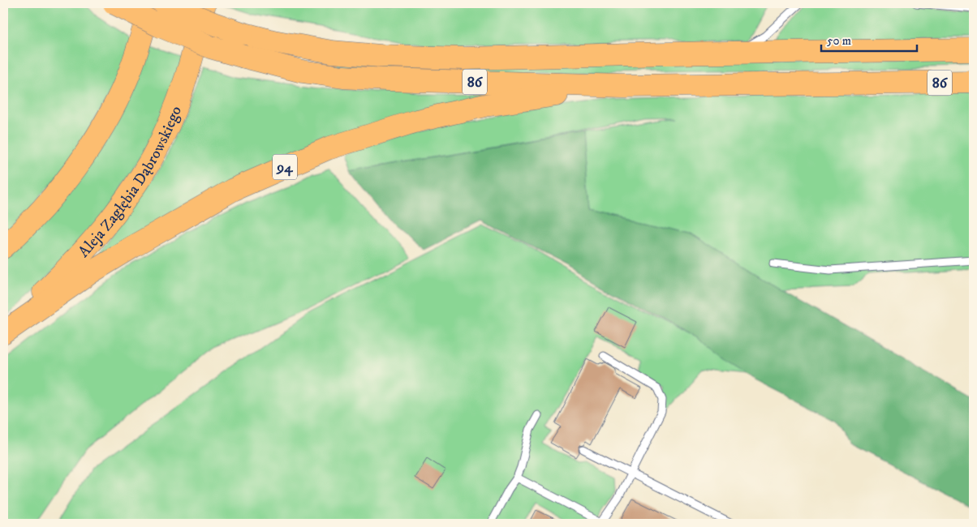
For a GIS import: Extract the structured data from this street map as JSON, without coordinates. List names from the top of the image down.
{
  "streets": {
    "main road": ["86", "94", "Aleja Zagłębia Dąbrowskiego"]
  },
  "crossings": [
    ["86", "94"]
  ],
  "scale_bar": "50 m"
}
